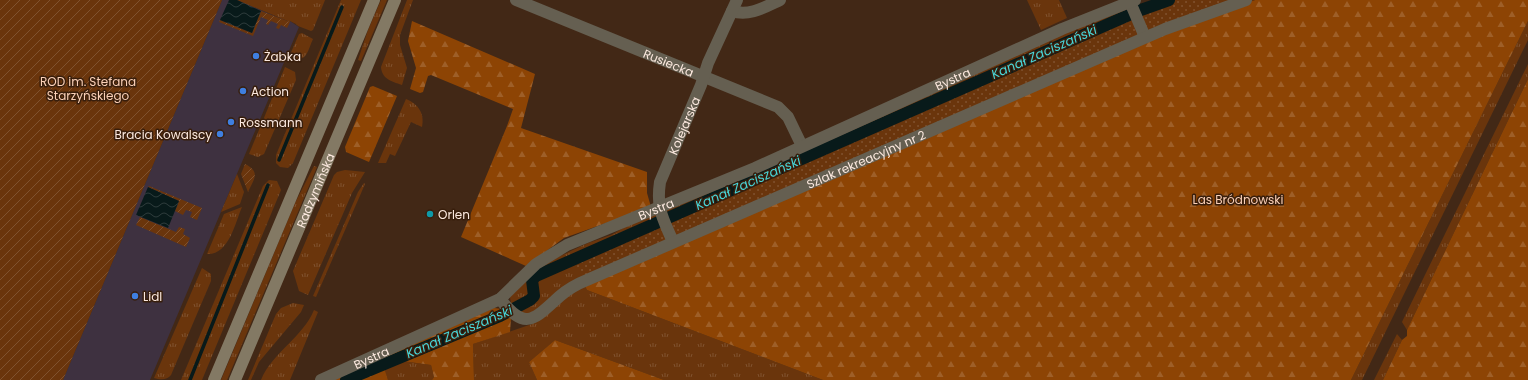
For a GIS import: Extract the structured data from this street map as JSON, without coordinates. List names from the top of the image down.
{
  "streets": {
    "main road": ["Radzymińska"],
    "street": [
      "Rusiecka",
      "Bystra",
      "Kolejarska",
      "Szlak rekreacyjny nr 2"
    ]
  },
  "crossings": [
    ["Rusiecka", "Bystra"],
    ["Rusiecka", "Kolejarska"],
    ["Bystra", "Kolejarska"],
    ["Bystra", "Szlak rekreacyjny nr 2"]
  ],
  "water": ["Kanał Zaciszański"],
  "parks": ["ROD im. Stefana Starzyńskiego", "Las Bródnowski"],
  "places": [
    "Żabka",
    "Action",
    "Rossmann",
    "Bracia Kowalscy",
    "Orlen",
    "Lidl"
  ]
}
